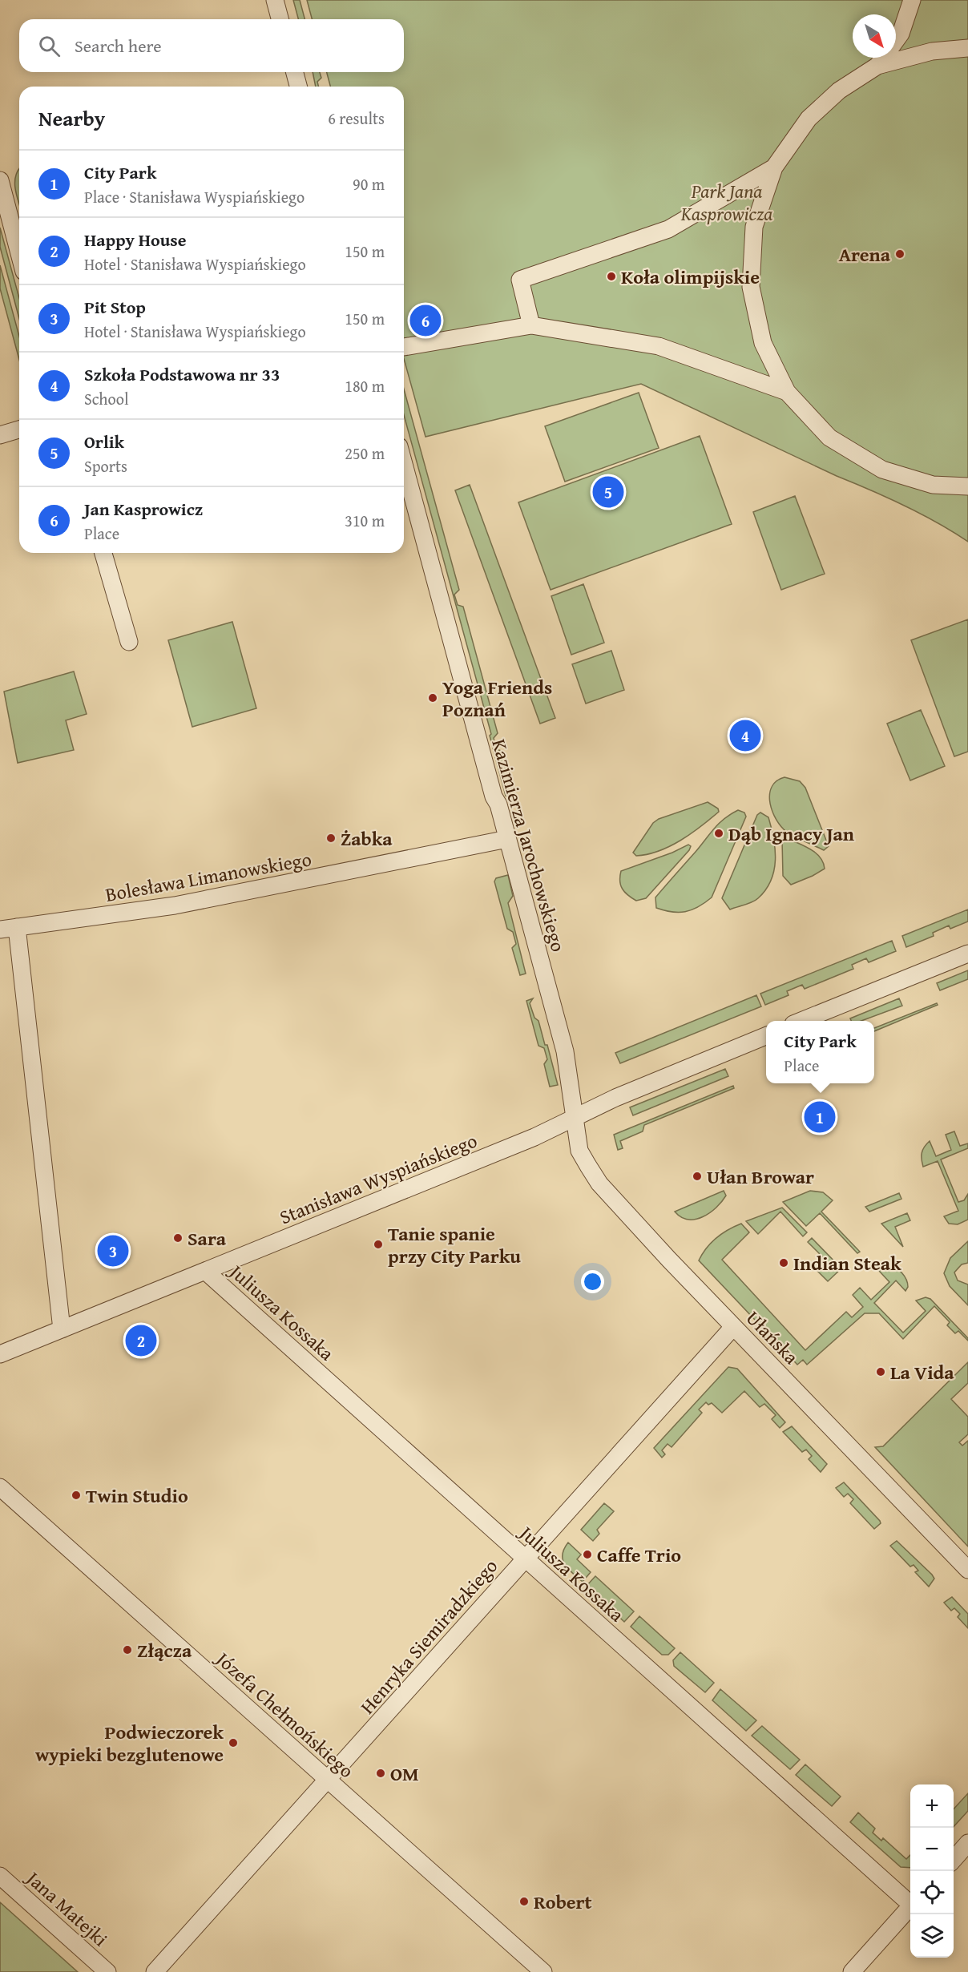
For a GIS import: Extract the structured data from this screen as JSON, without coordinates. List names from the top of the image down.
{
  "streets": {
    "street": [
      "Kazimierza Jarochowskiego",
      "Bolesława Limanowskiego",
      "Stanisława Wyspiańskiego",
      "Juliusza Kossaka",
      "Ułańska",
      "Henryka Siemiradzkiego",
      "Józefa Chełmońskiego",
      "Jana Matejki"
    ]
  },
  "crossings": [
    ["Kazimierza Jarochowskiego", "Bolesława Limanowskiego"],
    ["Kazimierza Jarochowskiego", "Stanisława Wyspiańskiego"],
    ["Kazimierza Jarochowskiego", "Ułańska"],
    ["Stanisława Wyspiańskiego", "Juliusza Kossaka"],
    ["Stanisława Wyspiańskiego", "Ułańska"],
    ["Juliusza Kossaka", "Henryka Siemiradzkiego"],
    ["Ułańska", "Henryka Siemiradzkiego"],
    ["Henryka Siemiradzkiego", "Józefa Chełmońskiego"]
  ],
  "parks": ["Park Jana Kasprowicza"],
  "places": [
    "Arena",
    "Koła olimpijskie",
    "Yoga Friends Poznań",
    "Dąb Ignacy Jan",
    "Żabka",
    "Ułan Browar",
    "Sara",
    "Tanie spanie przy City Parku",
    "Indian Steak",
    "La Vida",
    "Twin Studio",
    "Caffe Trio",
    "Złącza",
    "Podwieczorek wypieki bezglutenowe",
    "OM",
    "Robert"
  ],
  "north": "bottom right",
  "page": {
    "search": "Search here",
    "heading": ["Nearby", "6 results"],
    "list": [
      {
        "mark": "1",
        "name": "City Park",
        "note": "Place · Stanisława Wyspiańskiego",
        "value": "90 m"
      },
      {
        "mark": "2",
        "name": "Happy House",
        "note": "Hotel · Stanisława Wyspiańskiego",
        "value": "150 m"
      },
      {
        "mark": "3",
        "name": "Pit Stop",
        "note": "Hotel · Stanisława Wyspiańskiego",
        "value": "150 m"
      },
      {
        "mark": "4",
        "name": "Szkoła Podstawowa nr 33",
        "note": "School",
        "value": "180 m"
      },
      {
        "mark": "5",
        "name": "Orlik",
        "note": "Sports",
        "value": "250 m"
      },
      {
        "mark": "6",
        "name": "Jan Kasprowicz",
        "note": "Place",
        "value": "310 m"
      }
    ],
    "pins": [
      "6",
      "5",
      "4",
      "1",
      "3",
      "2"
    ],
    "popup": ["City Park", "Place"],
    "map_buttons": ["+", "−"]
  }
}
